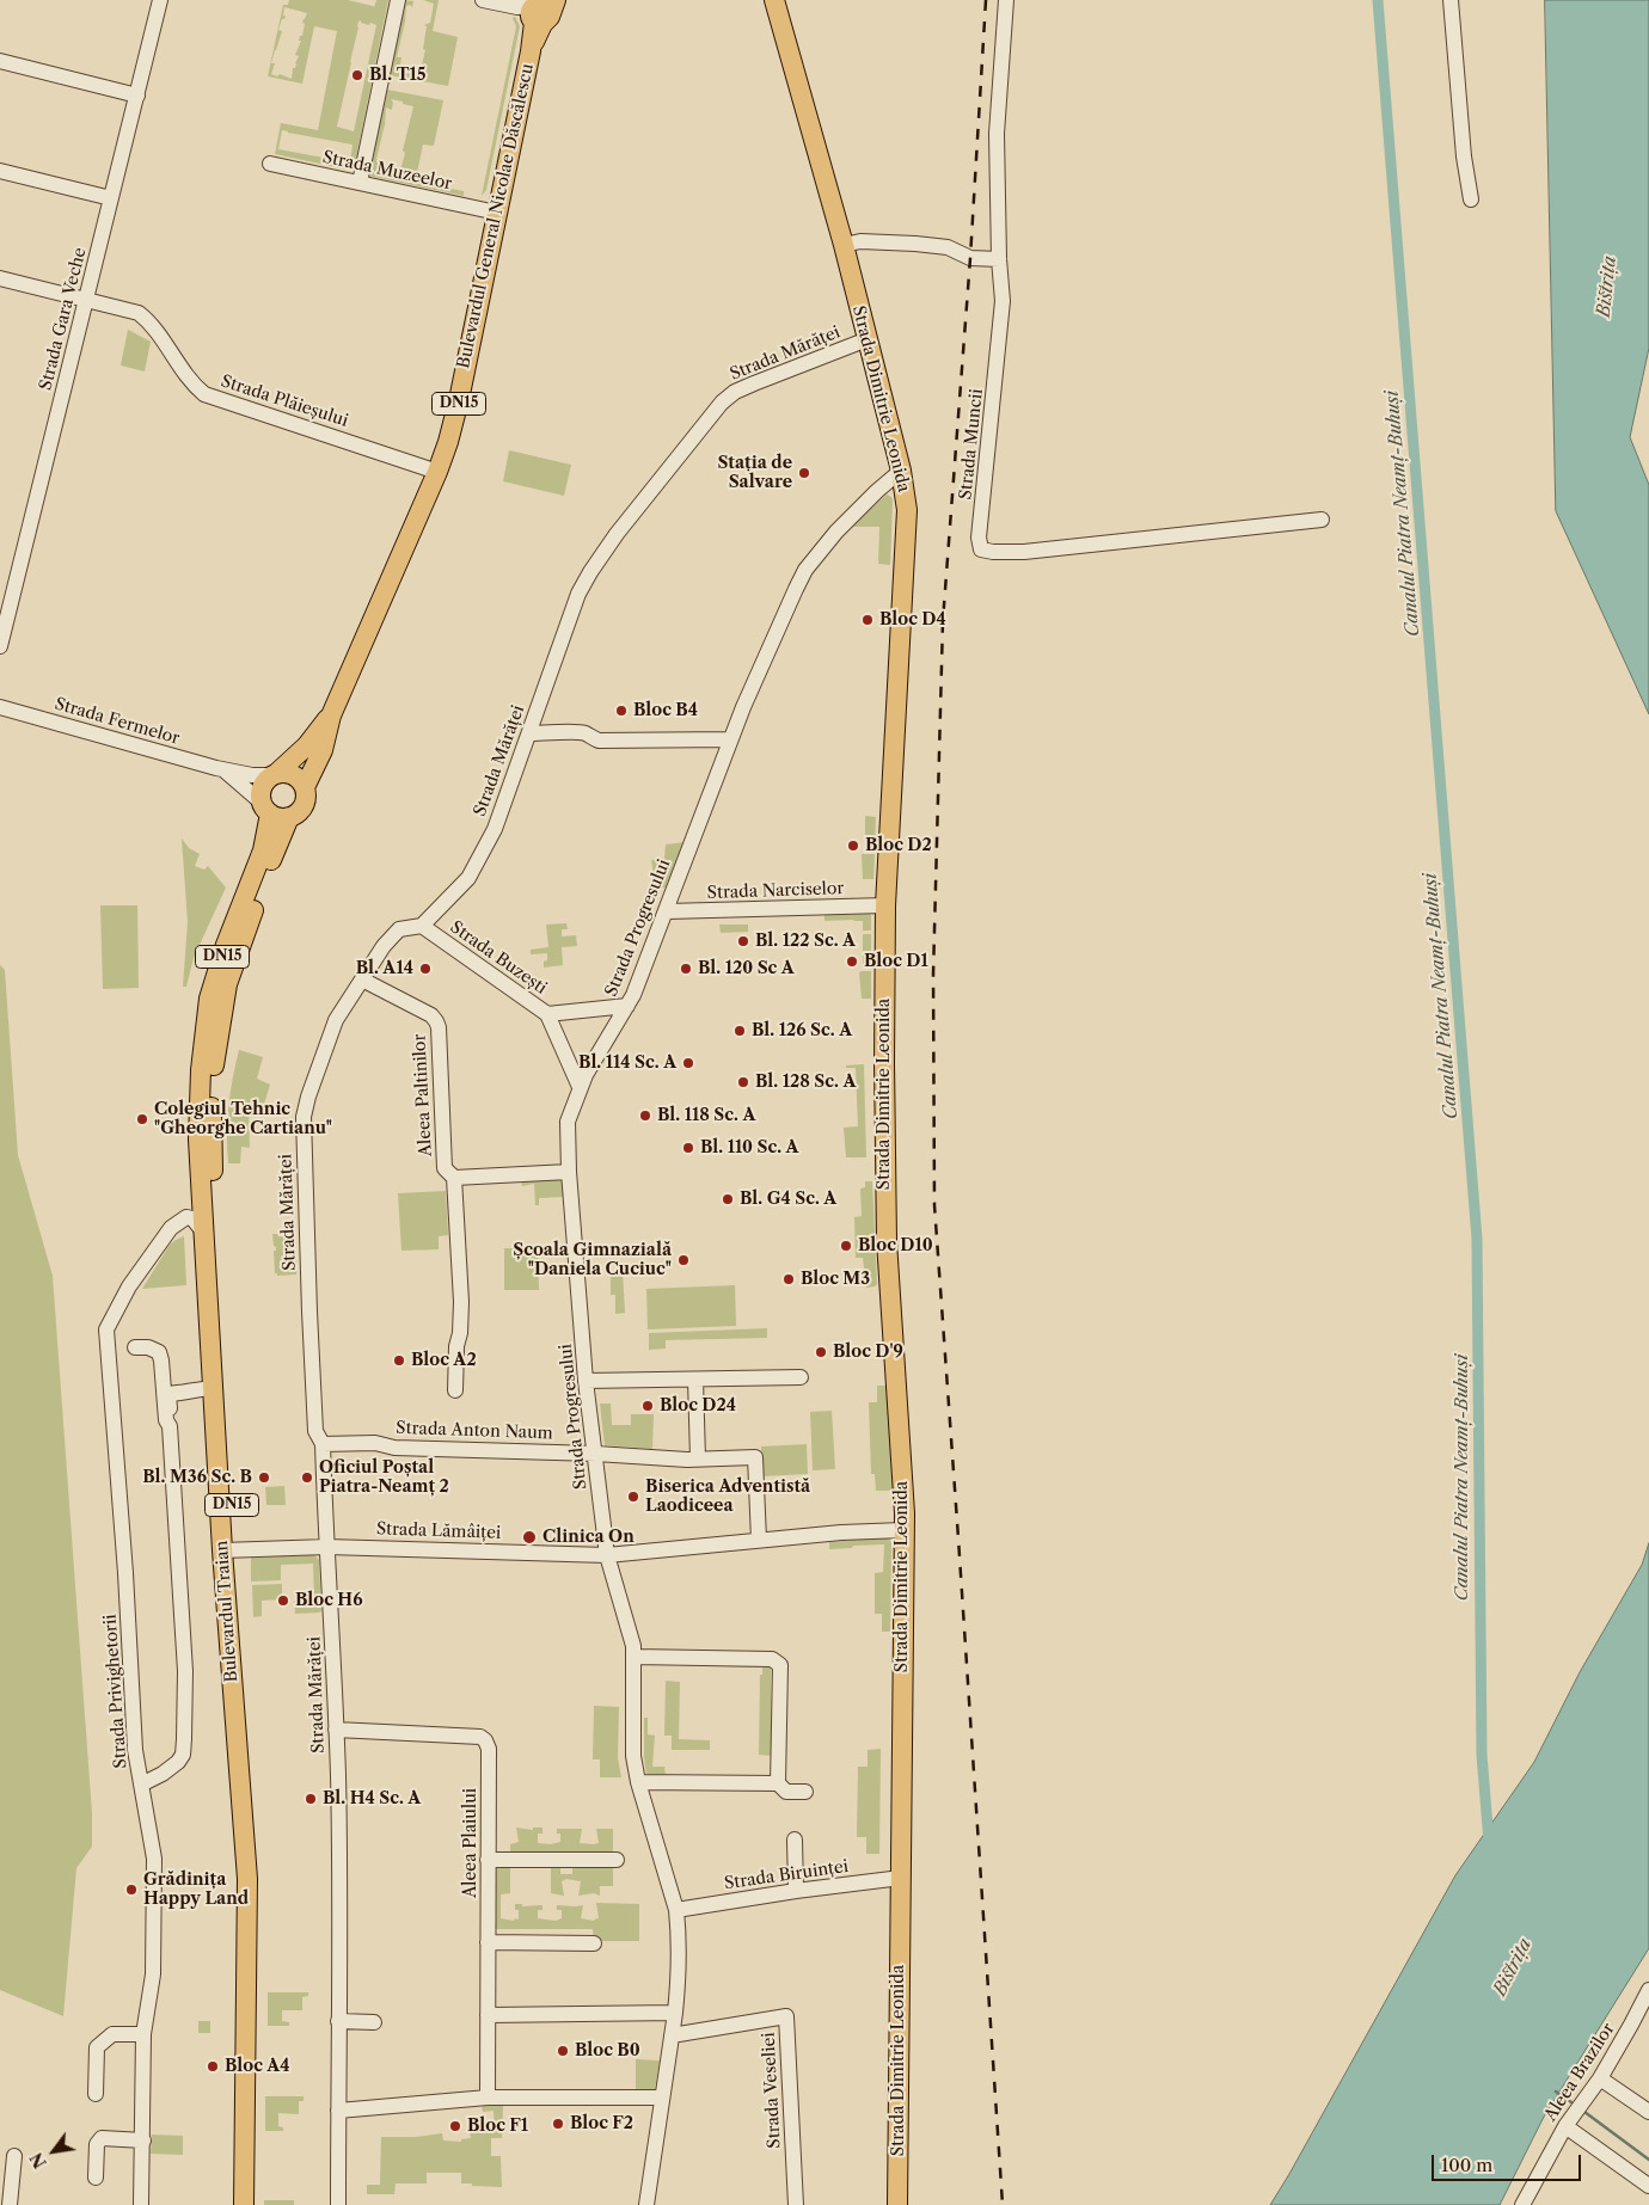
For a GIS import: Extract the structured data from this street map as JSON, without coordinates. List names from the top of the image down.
{
  "streets": {
    "main road": [
      "Bulevardul General Nicolae Dăscălescu",
      "Strada Dimitrie Leonida",
      "DN15",
      "Bulevardul Traian"
    ],
    "street": [
      "Strada Muzeelor",
      "Strada Gara Veche",
      "Strada Mărăței",
      "Strada Plăieșului",
      "Strada Muncii",
      "Strada Fermelor",
      "Strada Narciselor",
      "Strada Progresului",
      "Strada Buzești",
      "Aleea Paltinilor",
      "Strada Anton Naum",
      "Strada Lămâiței",
      "Strada Privighetorii",
      "Aleea Plaiului",
      "Strada Biruinței",
      "Aleea Brazilor",
      "Strada Veseliei"
    ]
  },
  "crossings": [
    ["Strada Muzeelor", "Bulevardul General Nicolae Dăscălescu"],
    ["Bulevardul General Nicolae Dăscălescu", "Strada Plăieșului"],
    ["Bulevardul General Nicolae Dăscălescu", "DN15"],
    ["Bulevardul General Nicolae Dăscălescu", "Strada Fermelor"],
    ["Bulevardul General Nicolae Dăscălescu", "Bulevardul Traian"],
    ["Strada Gara Veche", "Strada Plăieșului"],
    ["Strada Mărăței", "Strada Dimitrie Leonida"],
    ["Strada Mărăței", "Strada Buzești"],
    ["Strada Mărăței", "Aleea Paltinilor"],
    ["Strada Mărăței", "Strada Anton Naum"],
    ["Strada Mărăței", "Strada Lămâiței"],
    ["Strada Mărăței", "Aleea Plaiului"],
    ["Strada Dimitrie Leonida", "Strada Narciselor"],
    ["Strada Dimitrie Leonida", "Strada Progresului"],
    ["Strada Dimitrie Leonida", "Strada Lămâiței"],
    ["Strada Dimitrie Leonida", "Strada Biruinței"],
    ["DN15", "Strada Fermelor"],
    ["DN15", "Bulevardul Traian"],
    ["Strada Fermelor", "Bulevardul Traian"],
    ["Strada Narciselor", "Strada Progresului"],
    ["Strada Progresului", "Strada Buzești"],
    ["Strada Progresului", "Strada Anton Naum"],
    ["Strada Progresului", "Strada Lămâiței"],
    ["Strada Progresului", "Strada Biruinței"],
    ["Strada Progresului", "Strada Veseliei"],
    ["Strada Anton Naum", "Strada Lămâiței"],
    ["Strada Lămâiței", "Bulevardul Traian"],
    ["Bulevardul Traian", "Strada Privighetorii"]
  ],
  "water": ["Bistrița", "Canalul Piatra Neamț-Buhuși"],
  "places": [
    "Bl. T15",
    "Stația de Salvare",
    "Bloc D4",
    "Bloc B4",
    "Bloc D2",
    "Bl. 122 Sc. A",
    "Bloc D1",
    "Bl. A14",
    "Bl. 120 Sc A",
    "Bl. 126 Sc. A",
    "Bl. 114 Sc. A",
    "Bl. 128 Sc. A",
    "Bl. 118 Sc. A",
    "Colegiul Tehnic \"Gheorghe Cartianu\"",
    "Bl. 110 Sc. A",
    "Bl. G4 Sc. A",
    "Bloc D10",
    "Școala Gimnazială \"Daniela Cuciuc\"",
    "Bloc M3",
    "Bloc D'9",
    "Bloc A2",
    "Bloc D24",
    "Bl. M36 Sc. B",
    "Oficiul Poștal Piatra-Neamț 2",
    "Biserica Adventistă Laodiceea",
    "Clinica On",
    "Bloc H6",
    "Bl. H4 Sc. A",
    "Grădinița Happy Land",
    "Bloc B0",
    "Bloc A4",
    "Bloc F2",
    "Bloc F1"
  ],
  "scale_bar": "100 m",
  "north": "bottom left"
}
